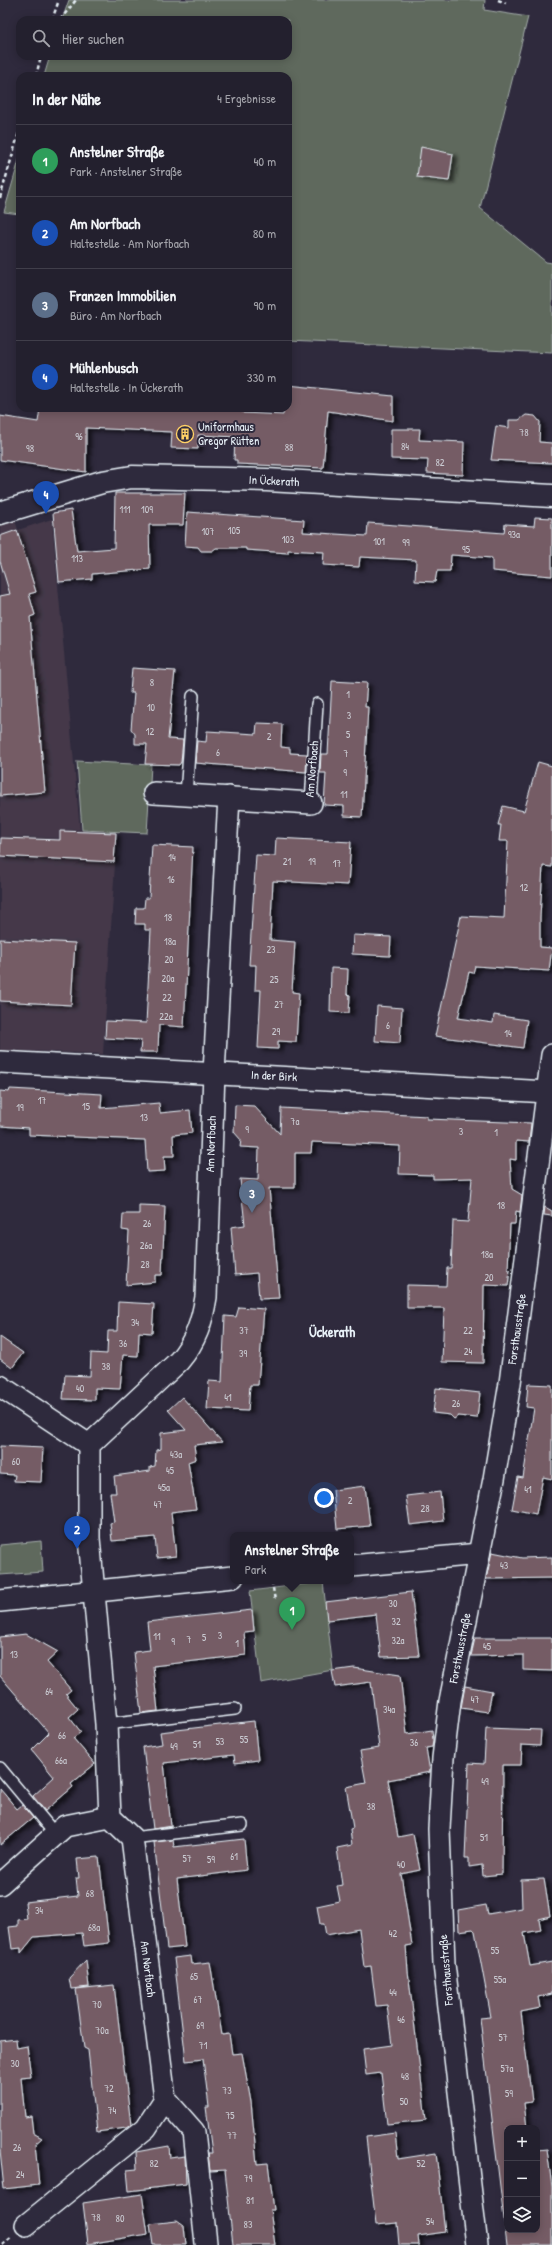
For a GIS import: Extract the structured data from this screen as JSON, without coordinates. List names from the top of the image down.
{
  "streets": {
    "main road": ["In Ückerath"],
    "street": ["Am Norfbach", "In der Birk", "Forsthausstraße"]
  },
  "crossings": [
    ["Am Norfbach", "In der Birk"],
    ["In der Birk", "Forsthausstraße"]
  ],
  "districts": ["Ückerath"],
  "places": {
    "building": ["Uniformhaus Gregor Rütten"]
  },
  "house_numbers": [
    "78",
    "96",
    "84",
    "88",
    "98",
    "82",
    "111",
    "109",
    "105",
    "107",
    "93a",
    "103",
    "101",
    "99",
    "95",
    "113",
    "8",
    "1",
    "10",
    "3",
    "12",
    "5",
    "2",
    "6",
    "7",
    "9",
    "11",
    "14",
    "21",
    "19",
    "17",
    "16",
    "12",
    "18",
    "18a",
    "23",
    "20",
    "20a",
    "25",
    "22",
    "27",
    "22a",
    "6",
    "29",
    "14",
    "17",
    "15",
    "19",
    "13",
    "7a",
    "9",
    "3",
    "1",
    "18",
    "26",
    "26a",
    "18a",
    "28",
    "20",
    "34",
    "37",
    "22",
    "36",
    "24",
    "39",
    "38",
    "40",
    "41",
    "26",
    "43a",
    "60",
    "45",
    "45a",
    "41",
    "2",
    "47",
    "28",
    "43",
    "30",
    "32",
    "3",
    "11",
    "5",
    "7",
    "32a",
    "9",
    "1",
    "45",
    "13",
    "64",
    "47",
    "34a",
    "66",
    "55",
    "53",
    "36",
    "51",
    "49",
    "66a",
    "49",
    "38",
    "51",
    "61",
    "57",
    "59",
    "40",
    "68",
    "34",
    "68a",
    "42",
    "55",
    "65",
    "55a",
    "44",
    "67",
    "70",
    "46",
    "69",
    "70a",
    "57",
    "71",
    "30",
    "57a",
    "48",
    "72",
    "73",
    "59",
    "50",
    "74",
    "75",
    "77",
    "26",
    "82",
    "52",
    "24",
    "79",
    "81",
    "78",
    "80",
    "54",
    "83"
  ],
  "page": {
    "search": "Hier suchen",
    "heading": ["In der Nähe", "4 Ergebnisse"],
    "list": [
      {
        "mark": "1",
        "name": "Anstelner Straße",
        "note": "Park · Anstelner Straße",
        "value": "40 m"
      },
      {
        "mark": "2",
        "name": "Am Norfbach",
        "note": "Haltestelle · Am Norfbach",
        "value": "80 m"
      },
      {
        "mark": "3",
        "name": "Franzen Immobilien",
        "note": "Büro · Am Norfbach",
        "value": "90 m"
      },
      {
        "mark": "4",
        "name": "Mühlenbusch",
        "note": "Haltestelle · In Ückerath",
        "value": "330 m"
      }
    ],
    "pins": [
      "4",
      "3",
      "2",
      "1"
    ],
    "popup": ["Anstelner Straße", "Park"],
    "map_buttons": ["+", "−"]
  }
}
